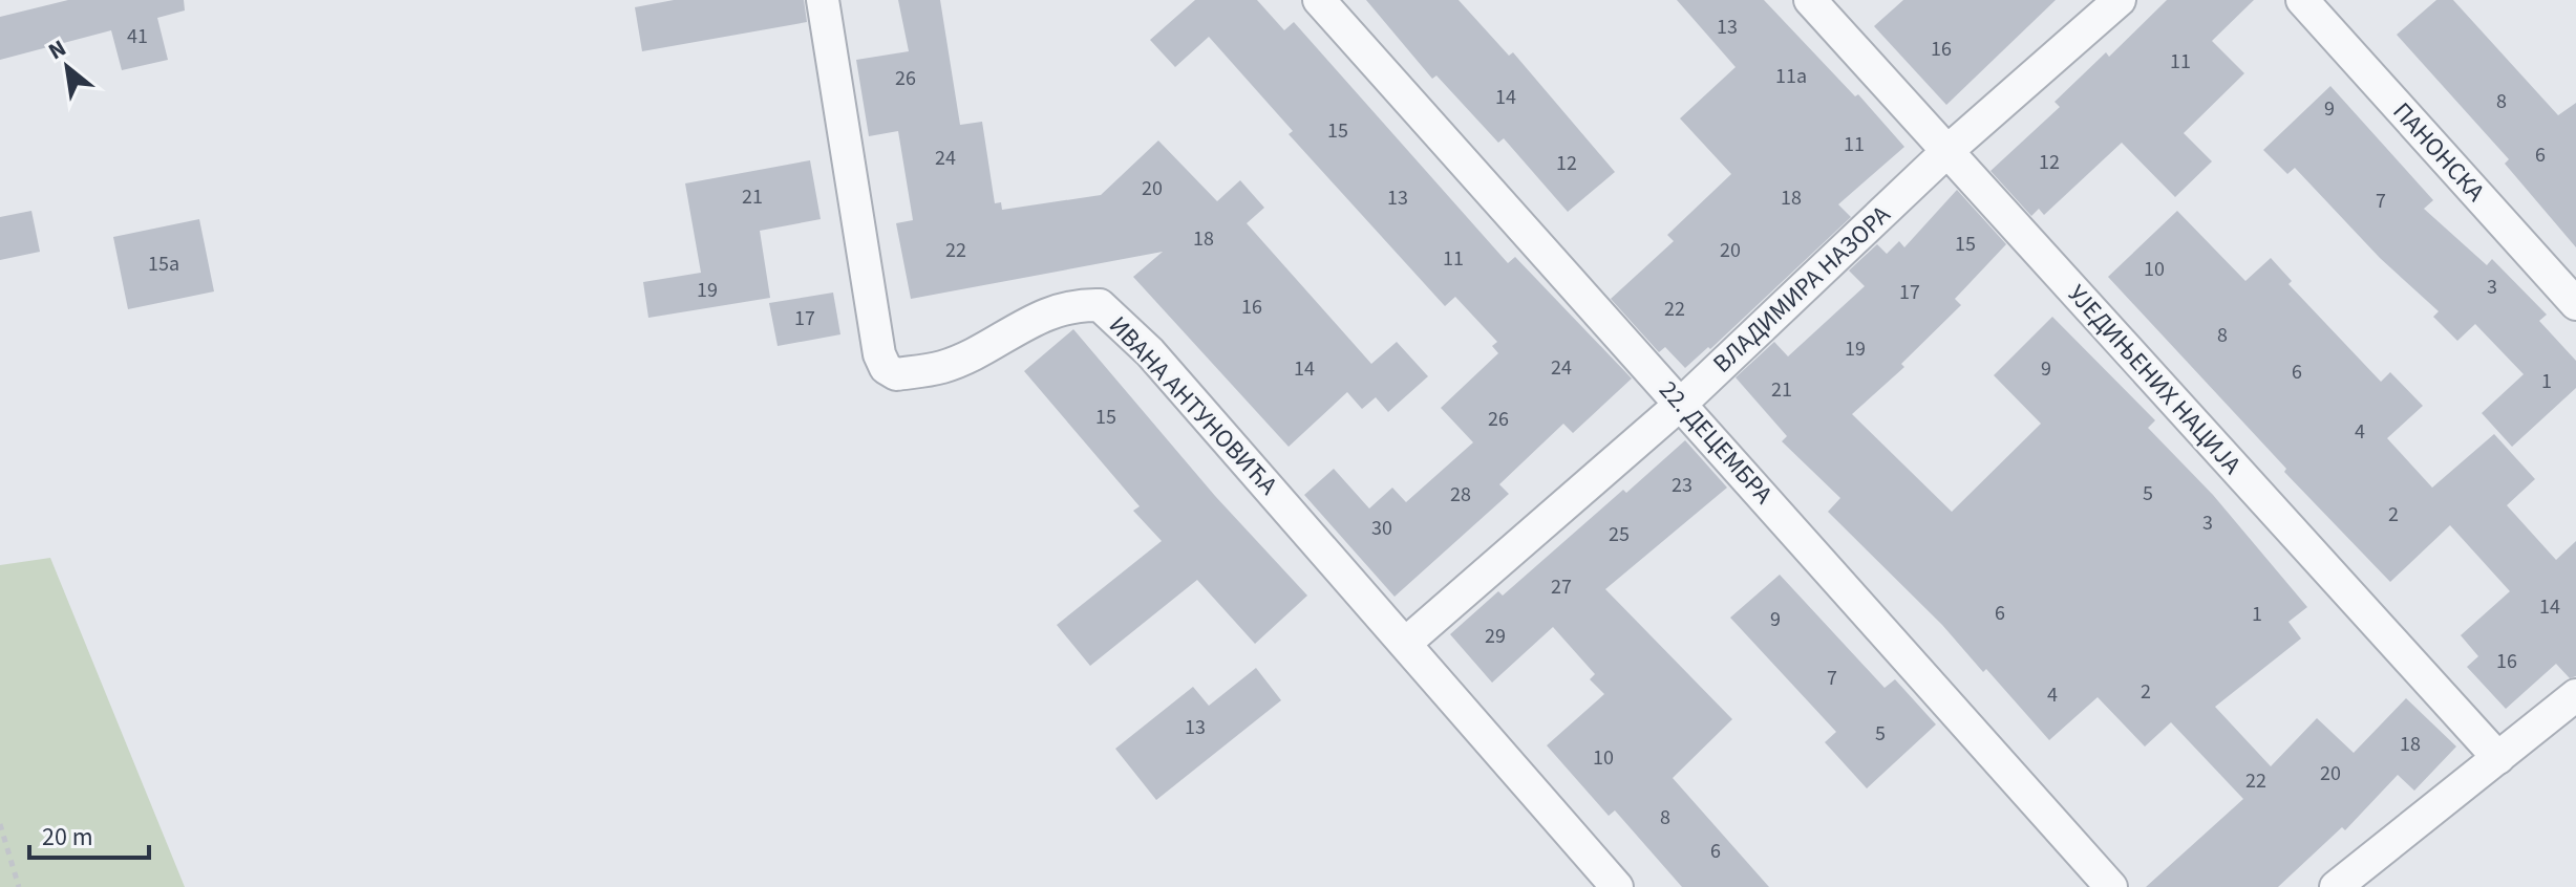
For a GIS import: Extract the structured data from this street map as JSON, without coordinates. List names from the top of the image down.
{
  "streets": {
    "street": [
      "ПАНОНСКА",
      "ВЛАДИМИРА НАЗОРА",
      "УЈЕДИЊЕНИХ НАЦИЈА",
      "ИВАНА АНТУНОВИЋА",
      "22. ДЕЦЕМБРА"
    ]
  },
  "crossings": [
    ["ВЛАДИМИРА НАЗОРА", "УЈЕДИЊЕНИХ НАЦИЈА"],
    ["ВЛАДИМИРА НАЗОРА", "ИВАНА АНТУНОВИЋА"],
    ["ВЛАДИМИРА НАЗОРА", "22. ДЕЦЕМБРА"]
  ],
  "house_numbers": [
    "13",
    "41",
    "16",
    "11",
    "11a",
    "26",
    "14",
    "8",
    "9",
    "15",
    "11",
    "6",
    "24",
    "12",
    "12",
    "20",
    "21",
    "13",
    "18",
    "7",
    "18",
    "15",
    "22",
    "20",
    "11",
    "15a",
    "10",
    "3",
    "19",
    "17",
    "16",
    "22",
    "17",
    "8",
    "19",
    "24",
    "14",
    "9",
    "6",
    "1",
    "21",
    "15",
    "26",
    "4",
    "23",
    "5",
    "28",
    "2",
    "3",
    "30",
    "25",
    "27",
    "14",
    "6",
    "1",
    "9",
    "29",
    "16",
    "7",
    "2",
    "4",
    "13",
    "5",
    "18",
    "10",
    "20",
    "22",
    "8",
    "6"
  ],
  "scale_bar": "20 m",
  "north": "top left"
}
